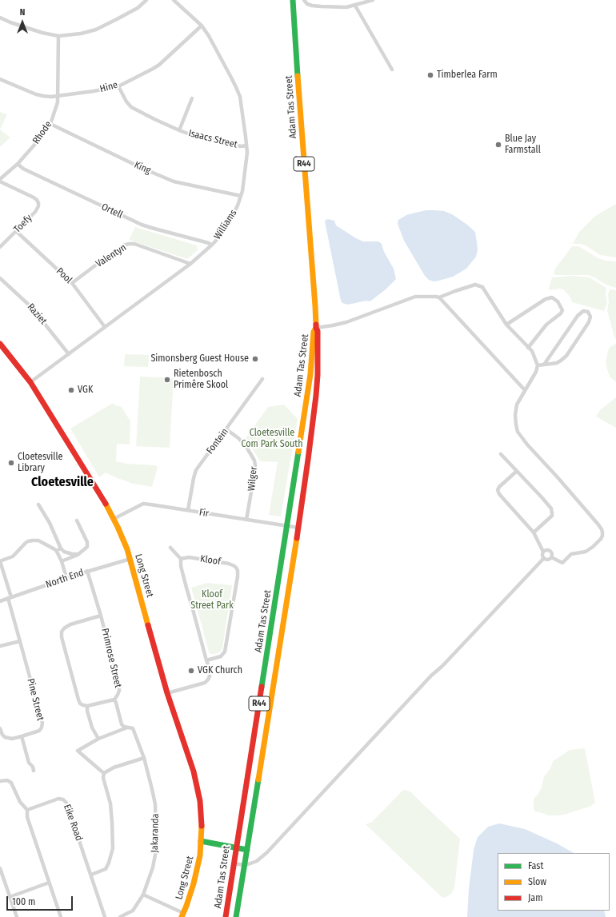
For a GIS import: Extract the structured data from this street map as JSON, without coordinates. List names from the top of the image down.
{
  "streets": {
    "main road": ["Adam Tas Street", "R44", "Long Street"],
    "street": [
      "Hine",
      "Rhode",
      "Isaacs Street",
      "King",
      "Ortell",
      "Toefy",
      "Williams",
      "Valentyn",
      "Pool",
      "Raziet",
      "Fontein",
      "Wilger",
      "Fir",
      "Kloof",
      "North End",
      "Primrose Street",
      "Pine Street",
      "Eike Road",
      "Jakaranda"
    ]
  },
  "crossings": [
    ["Hine", "Rhode"],
    ["Hine", "Isaacs Street"],
    ["Hine", "Williams"],
    ["Adam Tas Street", "Fir"],
    ["Rhode", "King"],
    ["Rhode", "Ortell"],
    ["Isaacs Street", "Williams"],
    ["King", "Williams"],
    ["Ortell", "Williams"],
    ["Toefy", "Pool"],
    ["Williams", "Valentyn"],
    ["Williams", "Pool"],
    ["Williams", "Raziet"],
    ["Williams", "Long Street"],
    ["Valentyn", "Pool"],
    ["Fontein", "Wilger"],
    ["Fontein", "Fir"],
    ["Wilger", "Fir"],
    ["Fir", "Long Street"],
    ["Long Street", "North End"],
    ["North End", "Primrose Street"],
    ["North End", "Pine Street"],
    ["Primrose Street", "Jakaranda"]
  ],
  "districts": ["Cloetesville"],
  "parks": ["Cloetesville Com Park South", "Kloof Street Park"],
  "places": [
    "Timberlea Farm",
    "Blue Jay Farmstall",
    "Simonsberg Guest House",
    "Rietenbosch Primêre Skool",
    "VGK",
    "Cloetesville Library",
    "VGK Church"
  ],
  "legend": ["Fast", "Slow", "Jam"],
  "scale_bar": "100 m",
  "north": "top"
}
